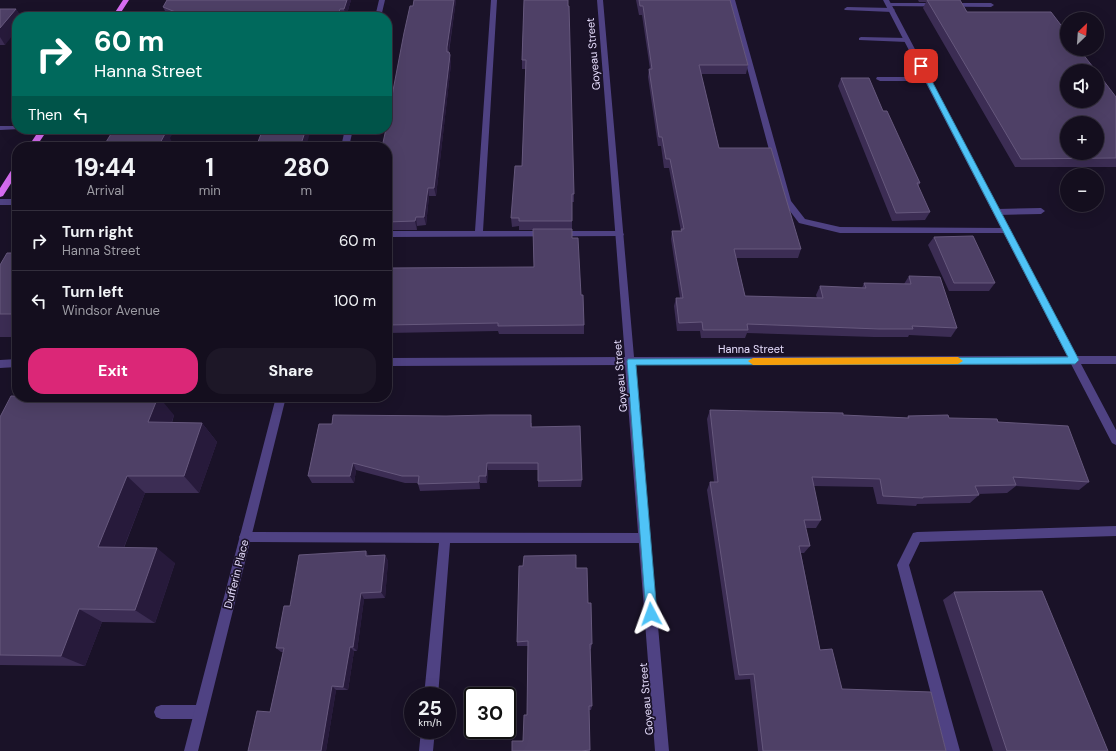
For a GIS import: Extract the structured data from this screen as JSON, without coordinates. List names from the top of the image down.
{
  "streets": {
    "street": ["Goyeau Street", "Hanna Street", "Dufferin Place"]
  },
  "crossings": [
    ["Goyeau Street", "Hanna Street"]
  ],
  "north": "top right",
  "page": {
    "map_buttons": ["+", "−"],
    "turn": ["60 m", "Hanna Street"],
    "then": "Then",
    "eta": [
      "19:44",
      "Arrival",
      "1",
      "min",
      "280",
      "m"
    ],
    "list": [
      {
        "name": "Turn right",
        "note": "Hanna Street",
        "value": "60 m"
      },
      {
        "name": "Turn left",
        "note": "Windsor Avenue",
        "value": "100 m"
      }
    ],
    "buttons": ["Exit", "Share"],
    "speed": "25 km/h",
    "limit": "30"
  }
}
